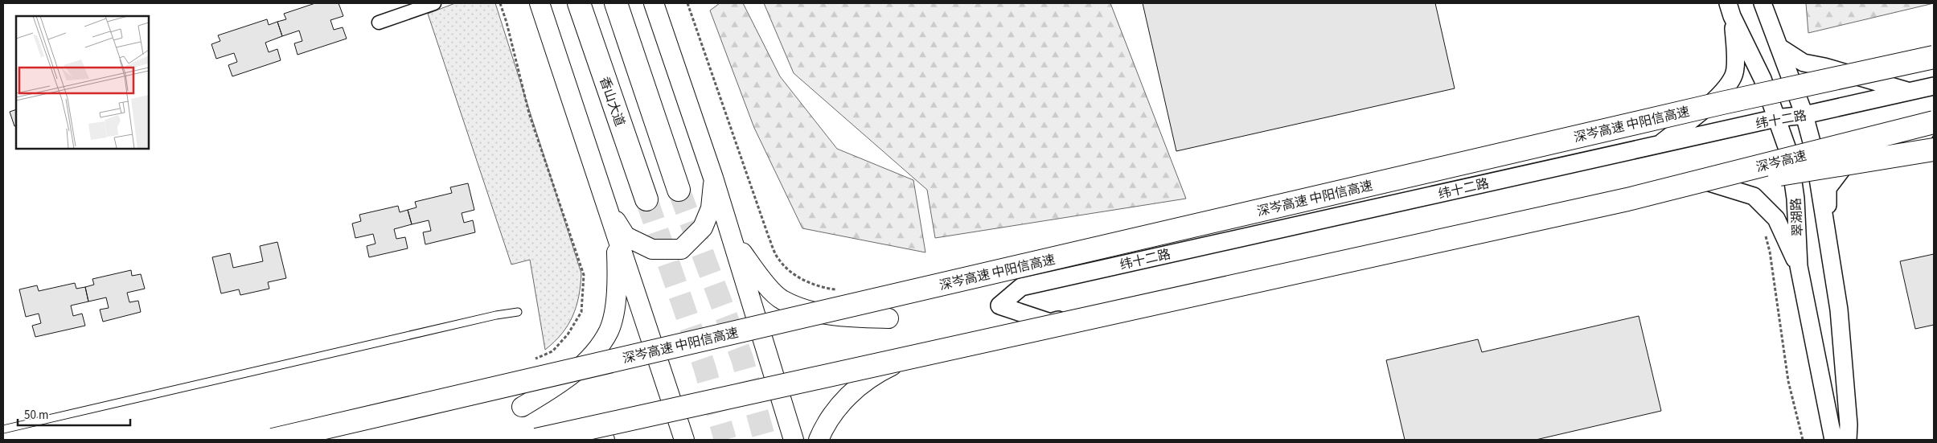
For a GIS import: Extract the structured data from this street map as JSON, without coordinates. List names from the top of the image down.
{
  "streets": {
    "highway": ["香山大道", "深岑高速 中阳信高速", "深岑高速"],
    "street": ["纬十二路", "翠湖路"]
  },
  "crossings": [
    ["纬十二路", "翠湖路"]
  ],
  "scale_bar": "50 m"
}
